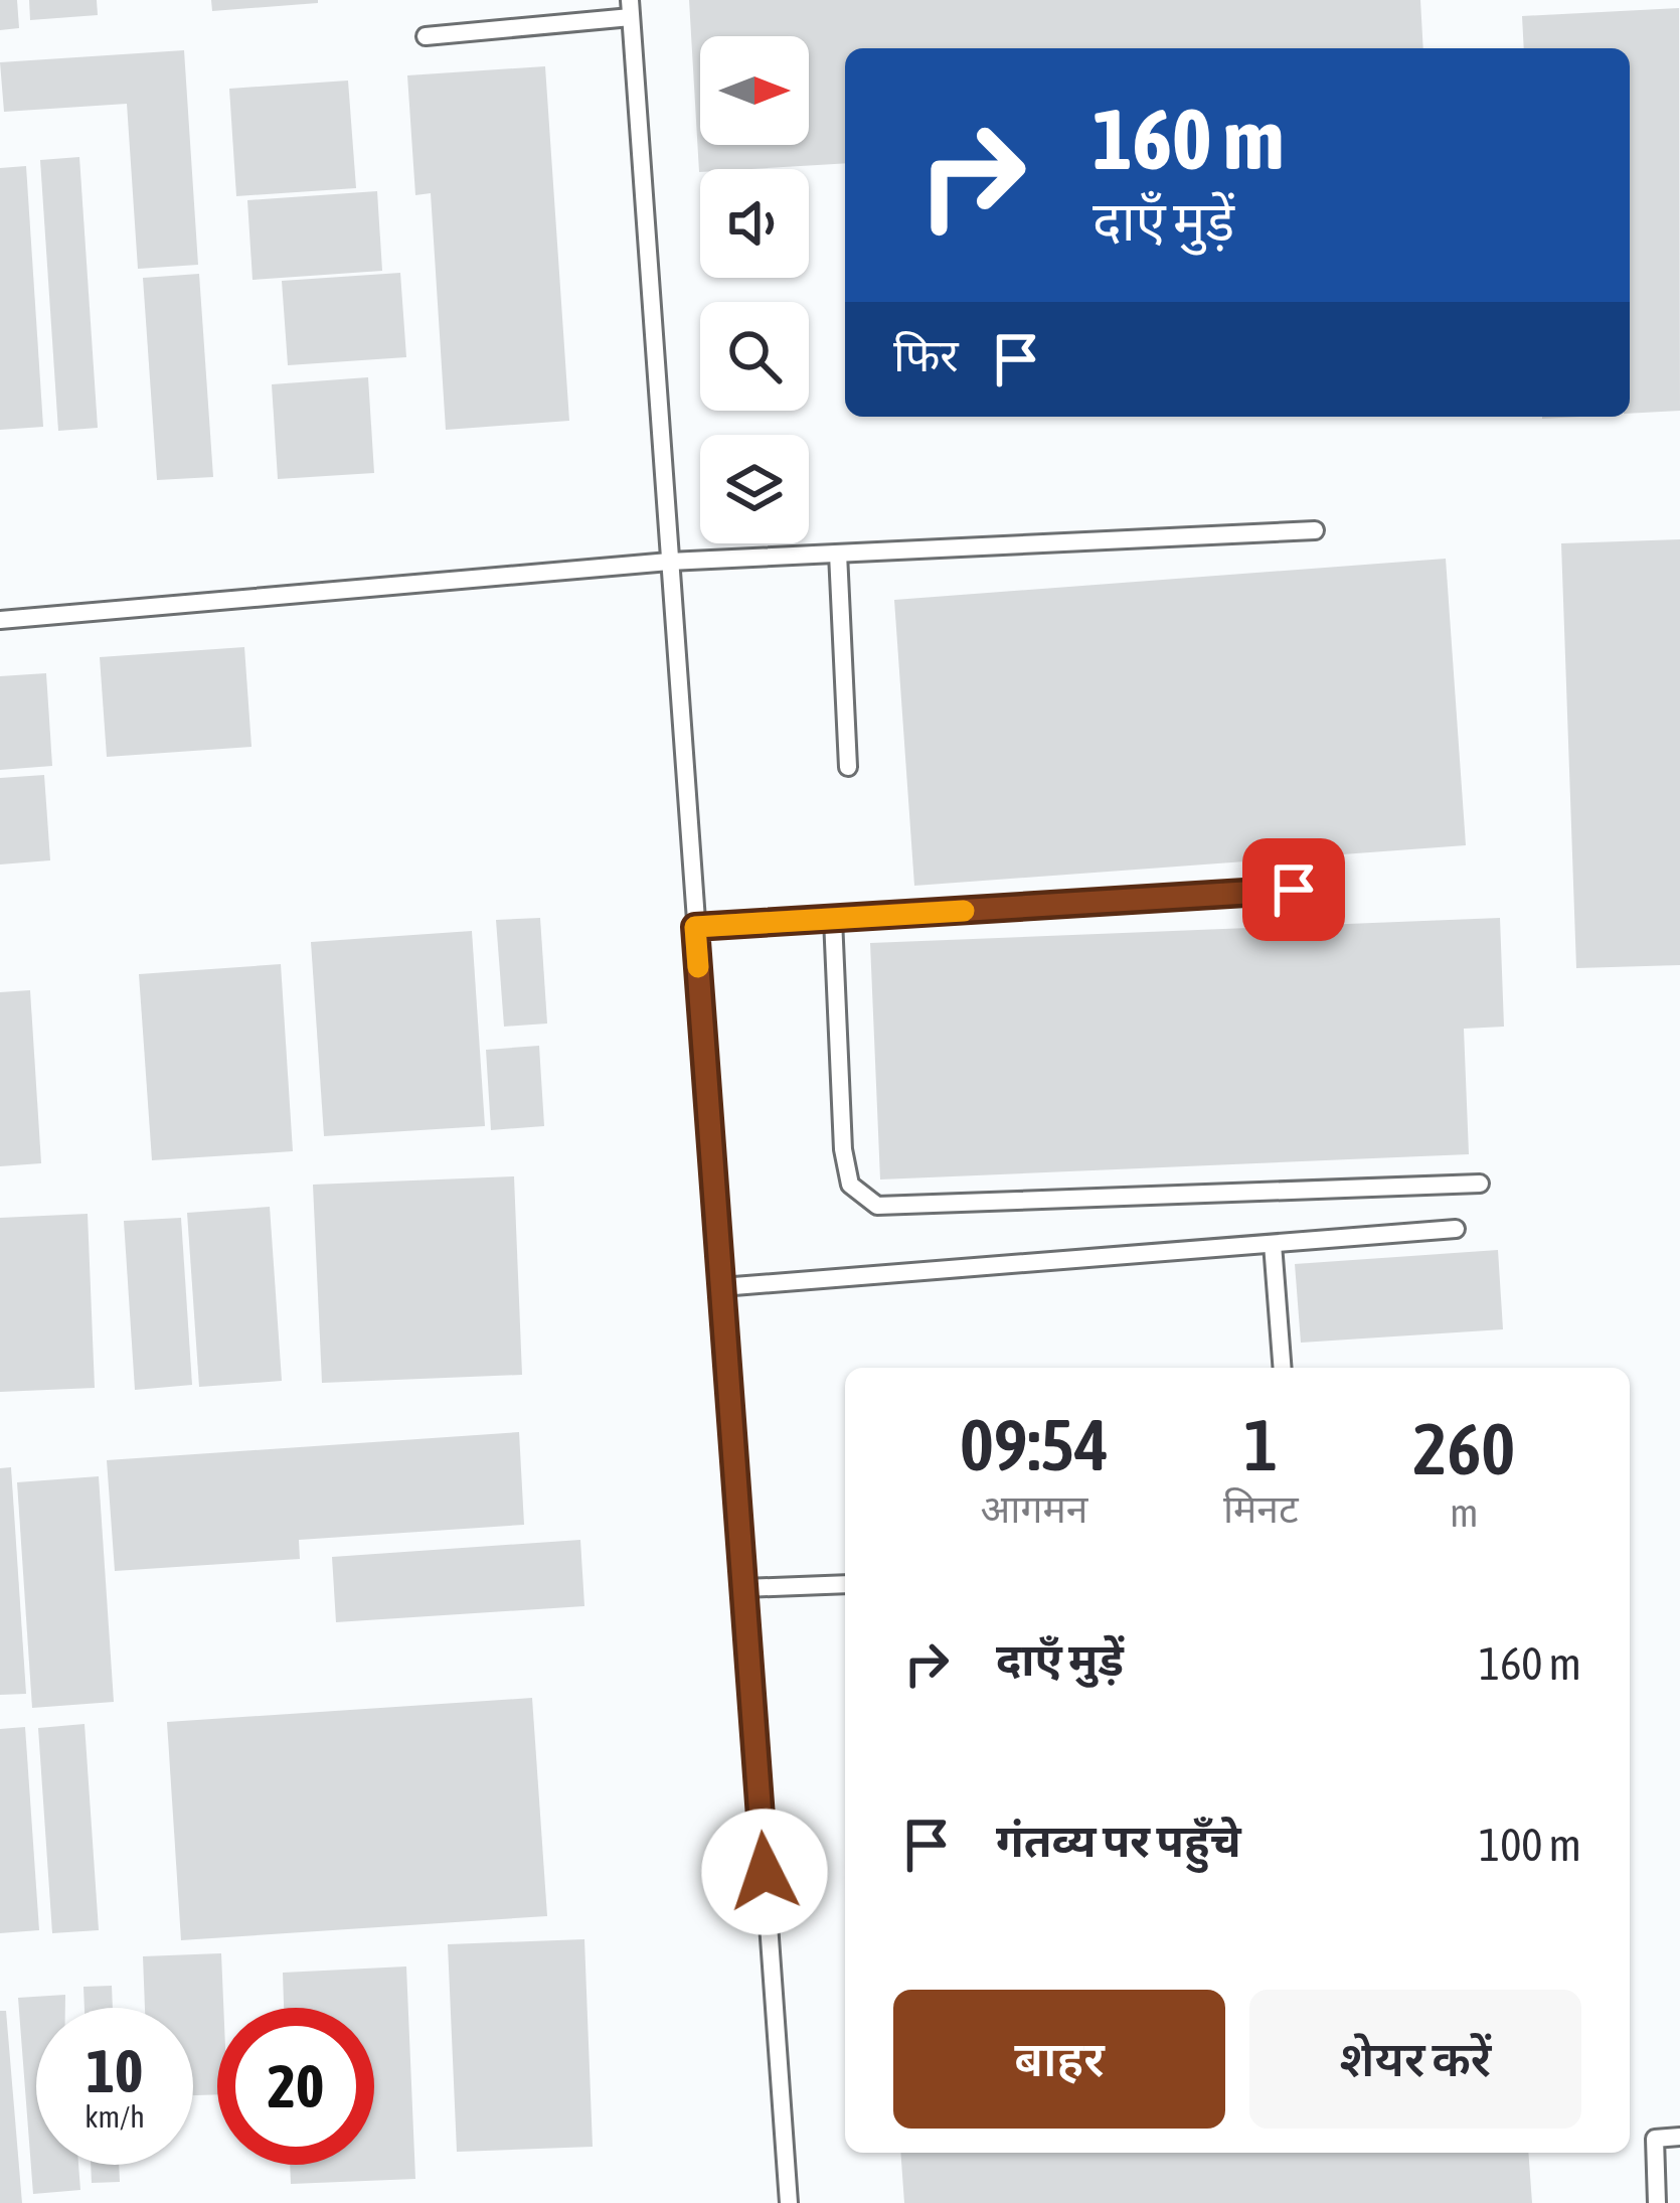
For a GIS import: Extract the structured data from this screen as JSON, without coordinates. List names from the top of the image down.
{
  "north": "right",
  "page": {
    "turn": ["160 m", "दाएँ मुड़ें"],
    "then": "फिर",
    "eta": [
      "09:54",
      "आगमन",
      "1",
      "मिनट",
      "260",
      "m"
    ],
    "list": [
      {
        "name": "दाएँ मुड़ें",
        "value": "160 m"
      },
      {
        "name": "गंतव्य पर पहुँचे",
        "value": "100 m"
      }
    ],
    "buttons": ["बाहर", "शेयर करें"],
    "speed": "10 km/h",
    "limit": "20"
  }
}
